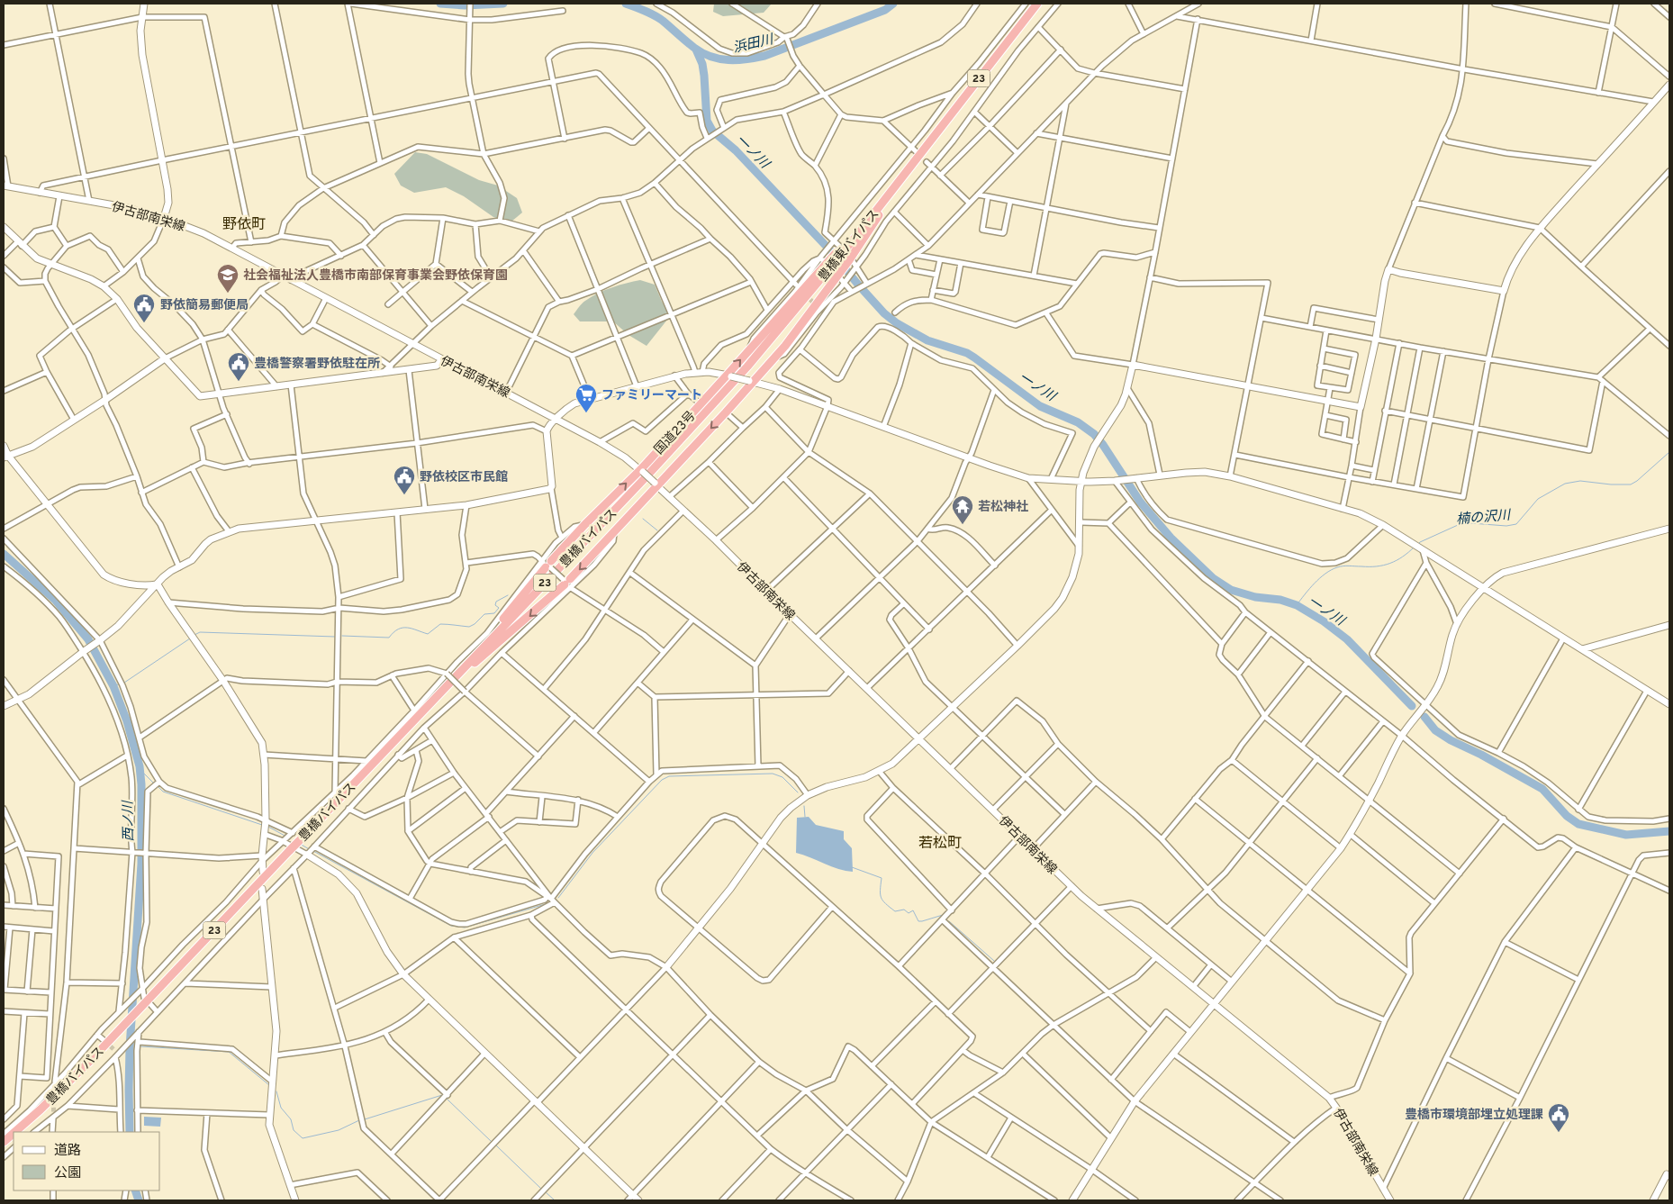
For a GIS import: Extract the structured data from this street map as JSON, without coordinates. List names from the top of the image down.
{
  "streets": {
    "highway": [
      "23",
      "豊橋東バイパス",
      "国道23号",
      "豊橋バイパス"
    ],
    "street": ["伊古部南栄線"]
  },
  "crossings": [
    ["23", "伊古部南栄線"],
    ["23", "豊橋東バイパス"],
    ["23", "国道23号"],
    ["23", "豊橋バイパス"],
    ["伊古部南栄線", "豊橋東バイパス"],
    ["伊古部南栄線", "国道23号"],
    ["伊古部南栄線", "豊橋バイパス"],
    ["豊橋東バイパス", "国道23号"],
    ["豊橋東バイパス", "豊橋バイパス"],
    ["国道23号", "豊橋バイパス"]
  ],
  "districts": ["野依町", "若松町"],
  "water": [
    "浜田川",
    "一ノ川",
    "楠の沢川",
    "西ノ川"
  ],
  "places": {
    "school or university": ["社会福祉法人豊橋市南部保育事業会野依保育園"],
    "public building": [
      "野依簡易郵便局",
      "豊橋警察署野依駐在所",
      "野依校区市民館",
      "豊橋市環境部埋立処理課"
    ],
    "supermarket": ["ファミリーマート"],
    "temple": ["若松神社"]
  },
  "legend": ["道路", "公園"]
}
